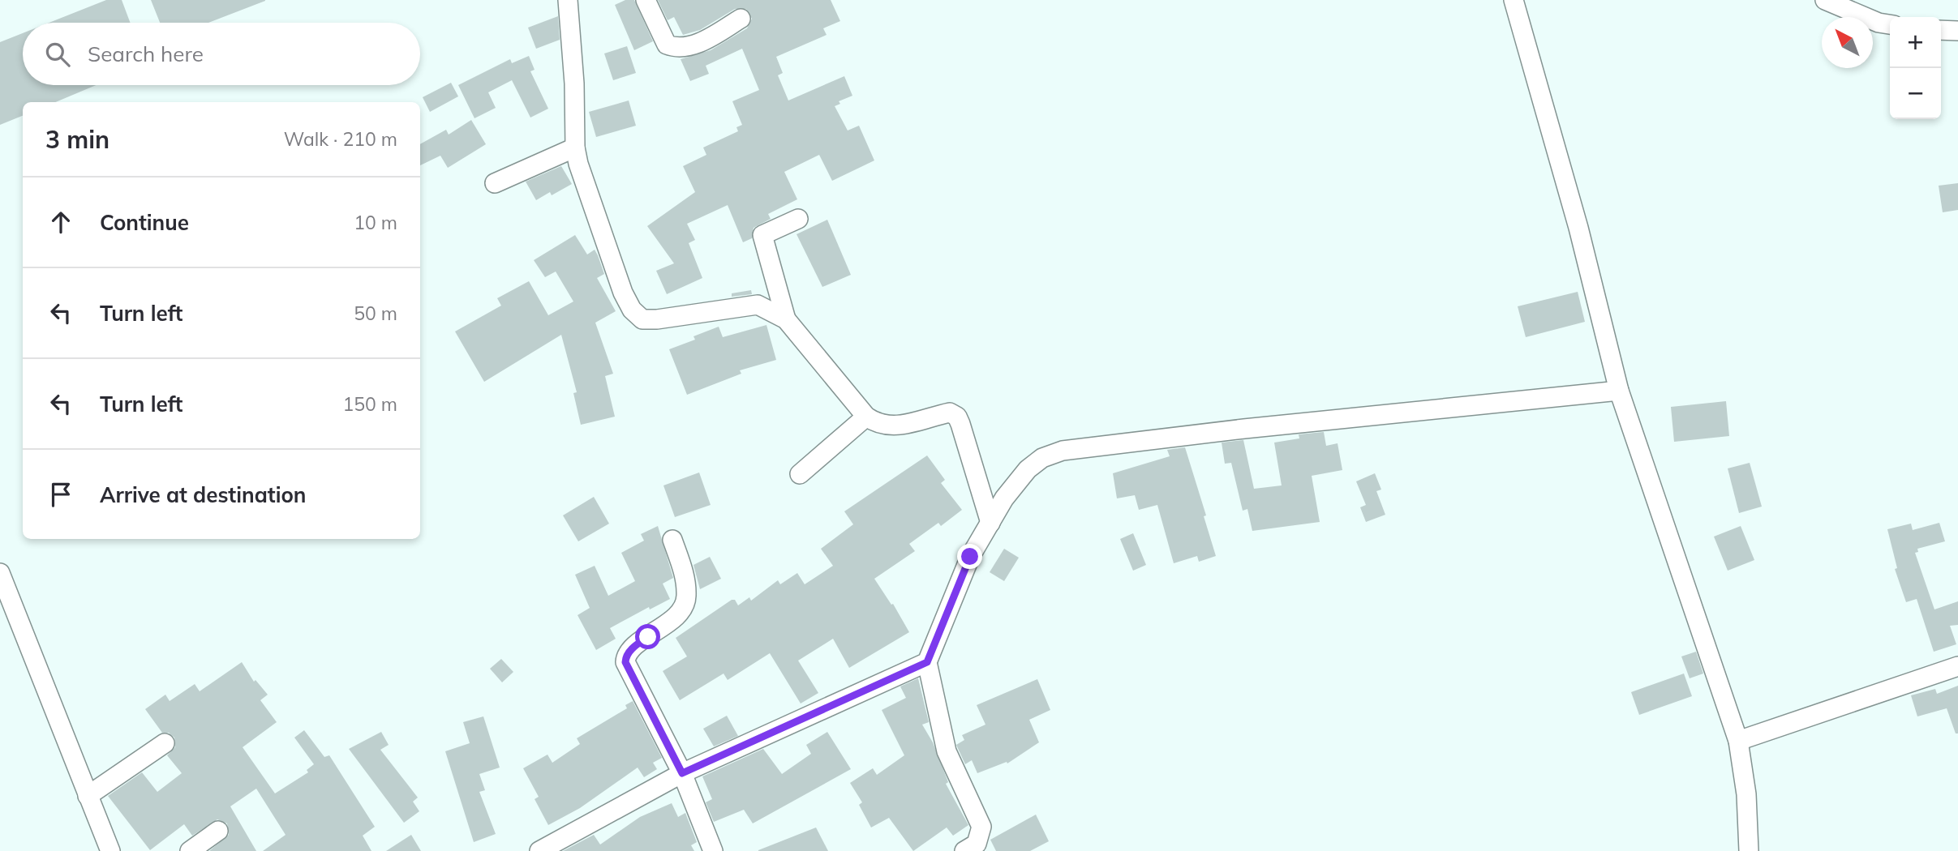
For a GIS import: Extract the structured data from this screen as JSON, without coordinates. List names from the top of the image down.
{
  "north": "top left",
  "page": {
    "map_buttons": ["+", "−"],
    "search": "Search here",
    "heading": ["3 min", "Walk · 210 m"],
    "list": [
      ["Continue", "10 m"],
      ["Turn left", "50 m"],
      ["Turn left", "150 m"],
      "Arrive at destination"
    ]
  }
}
